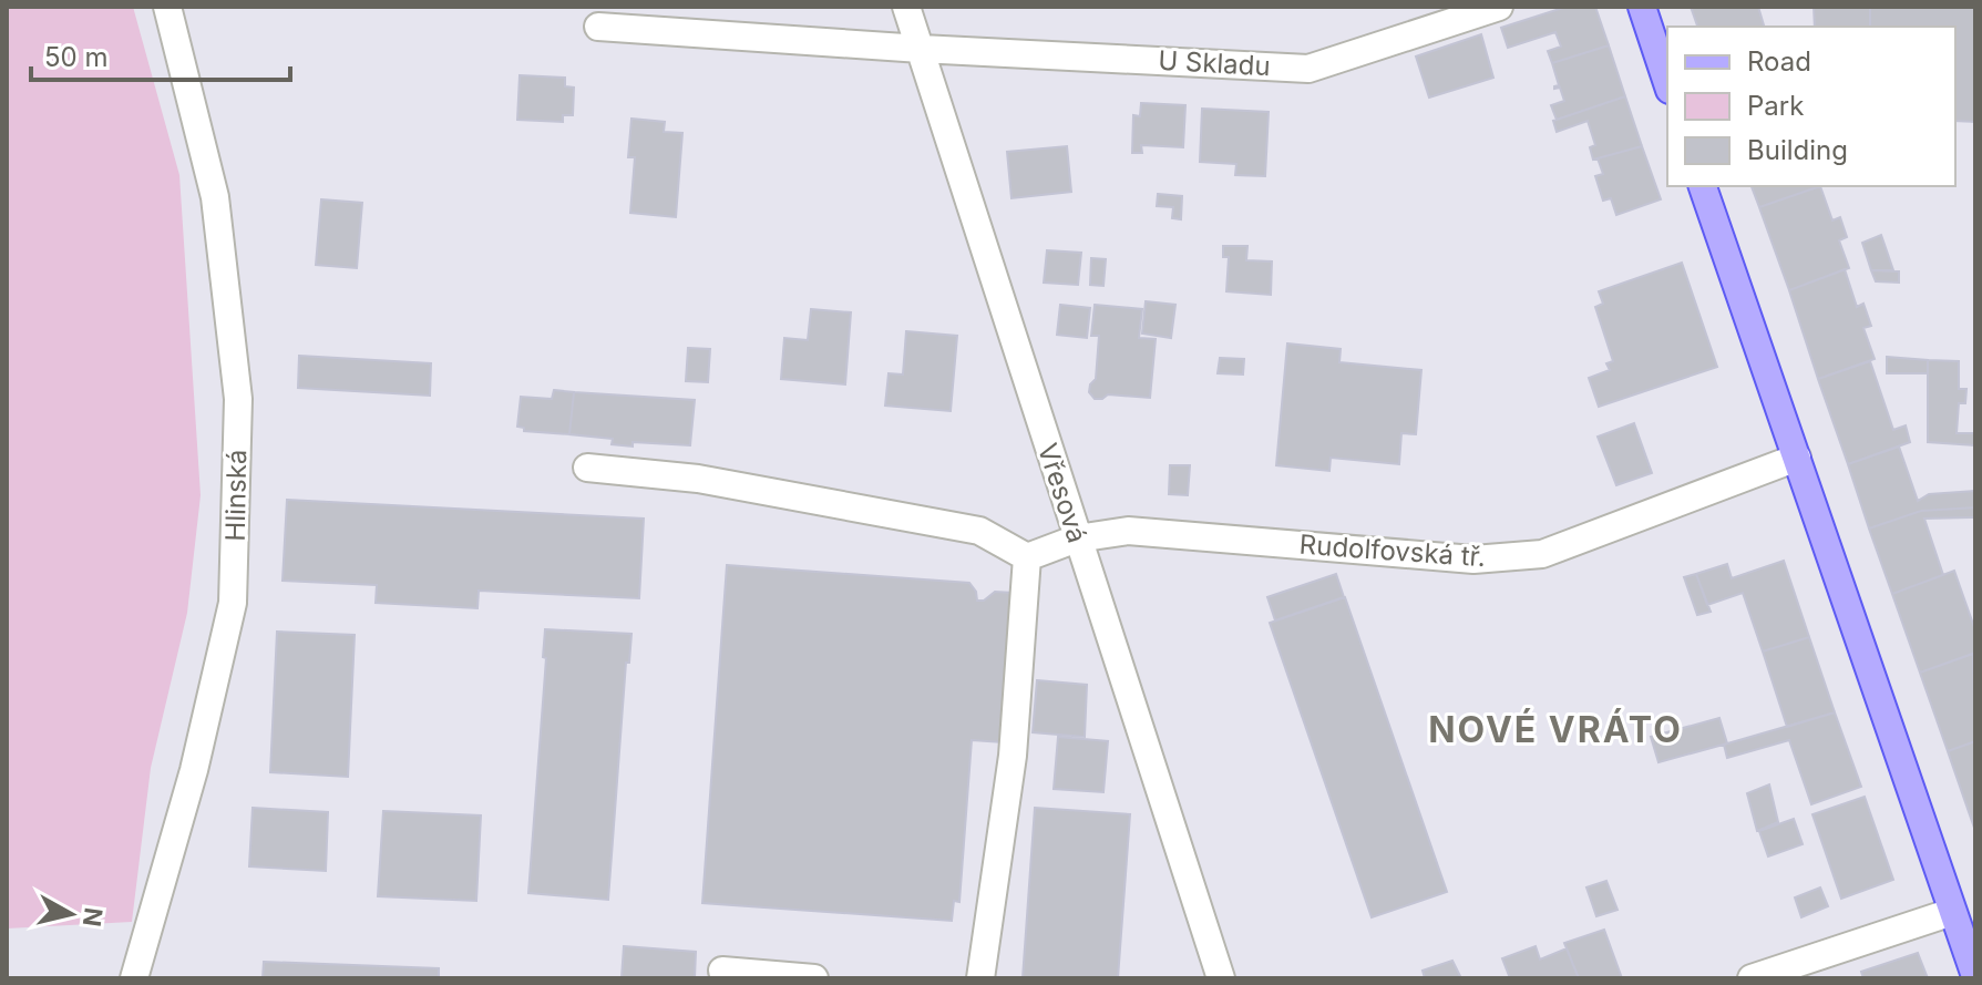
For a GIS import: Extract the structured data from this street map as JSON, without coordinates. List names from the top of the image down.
{
  "streets": {
    "street": [
      "U Skladu",
      "Vřesová",
      "Hlinská",
      "Rudolfovská tř."
    ]
  },
  "crossings": [
    ["U Skladu", "Vřesová"],
    ["Vřesová", "Rudolfovská tř."]
  ],
  "districts": ["NOVÉ VRÁTO"],
  "legend": ["Road", "Park", "Building"],
  "scale_bar": "50 m",
  "north": "right"
}
